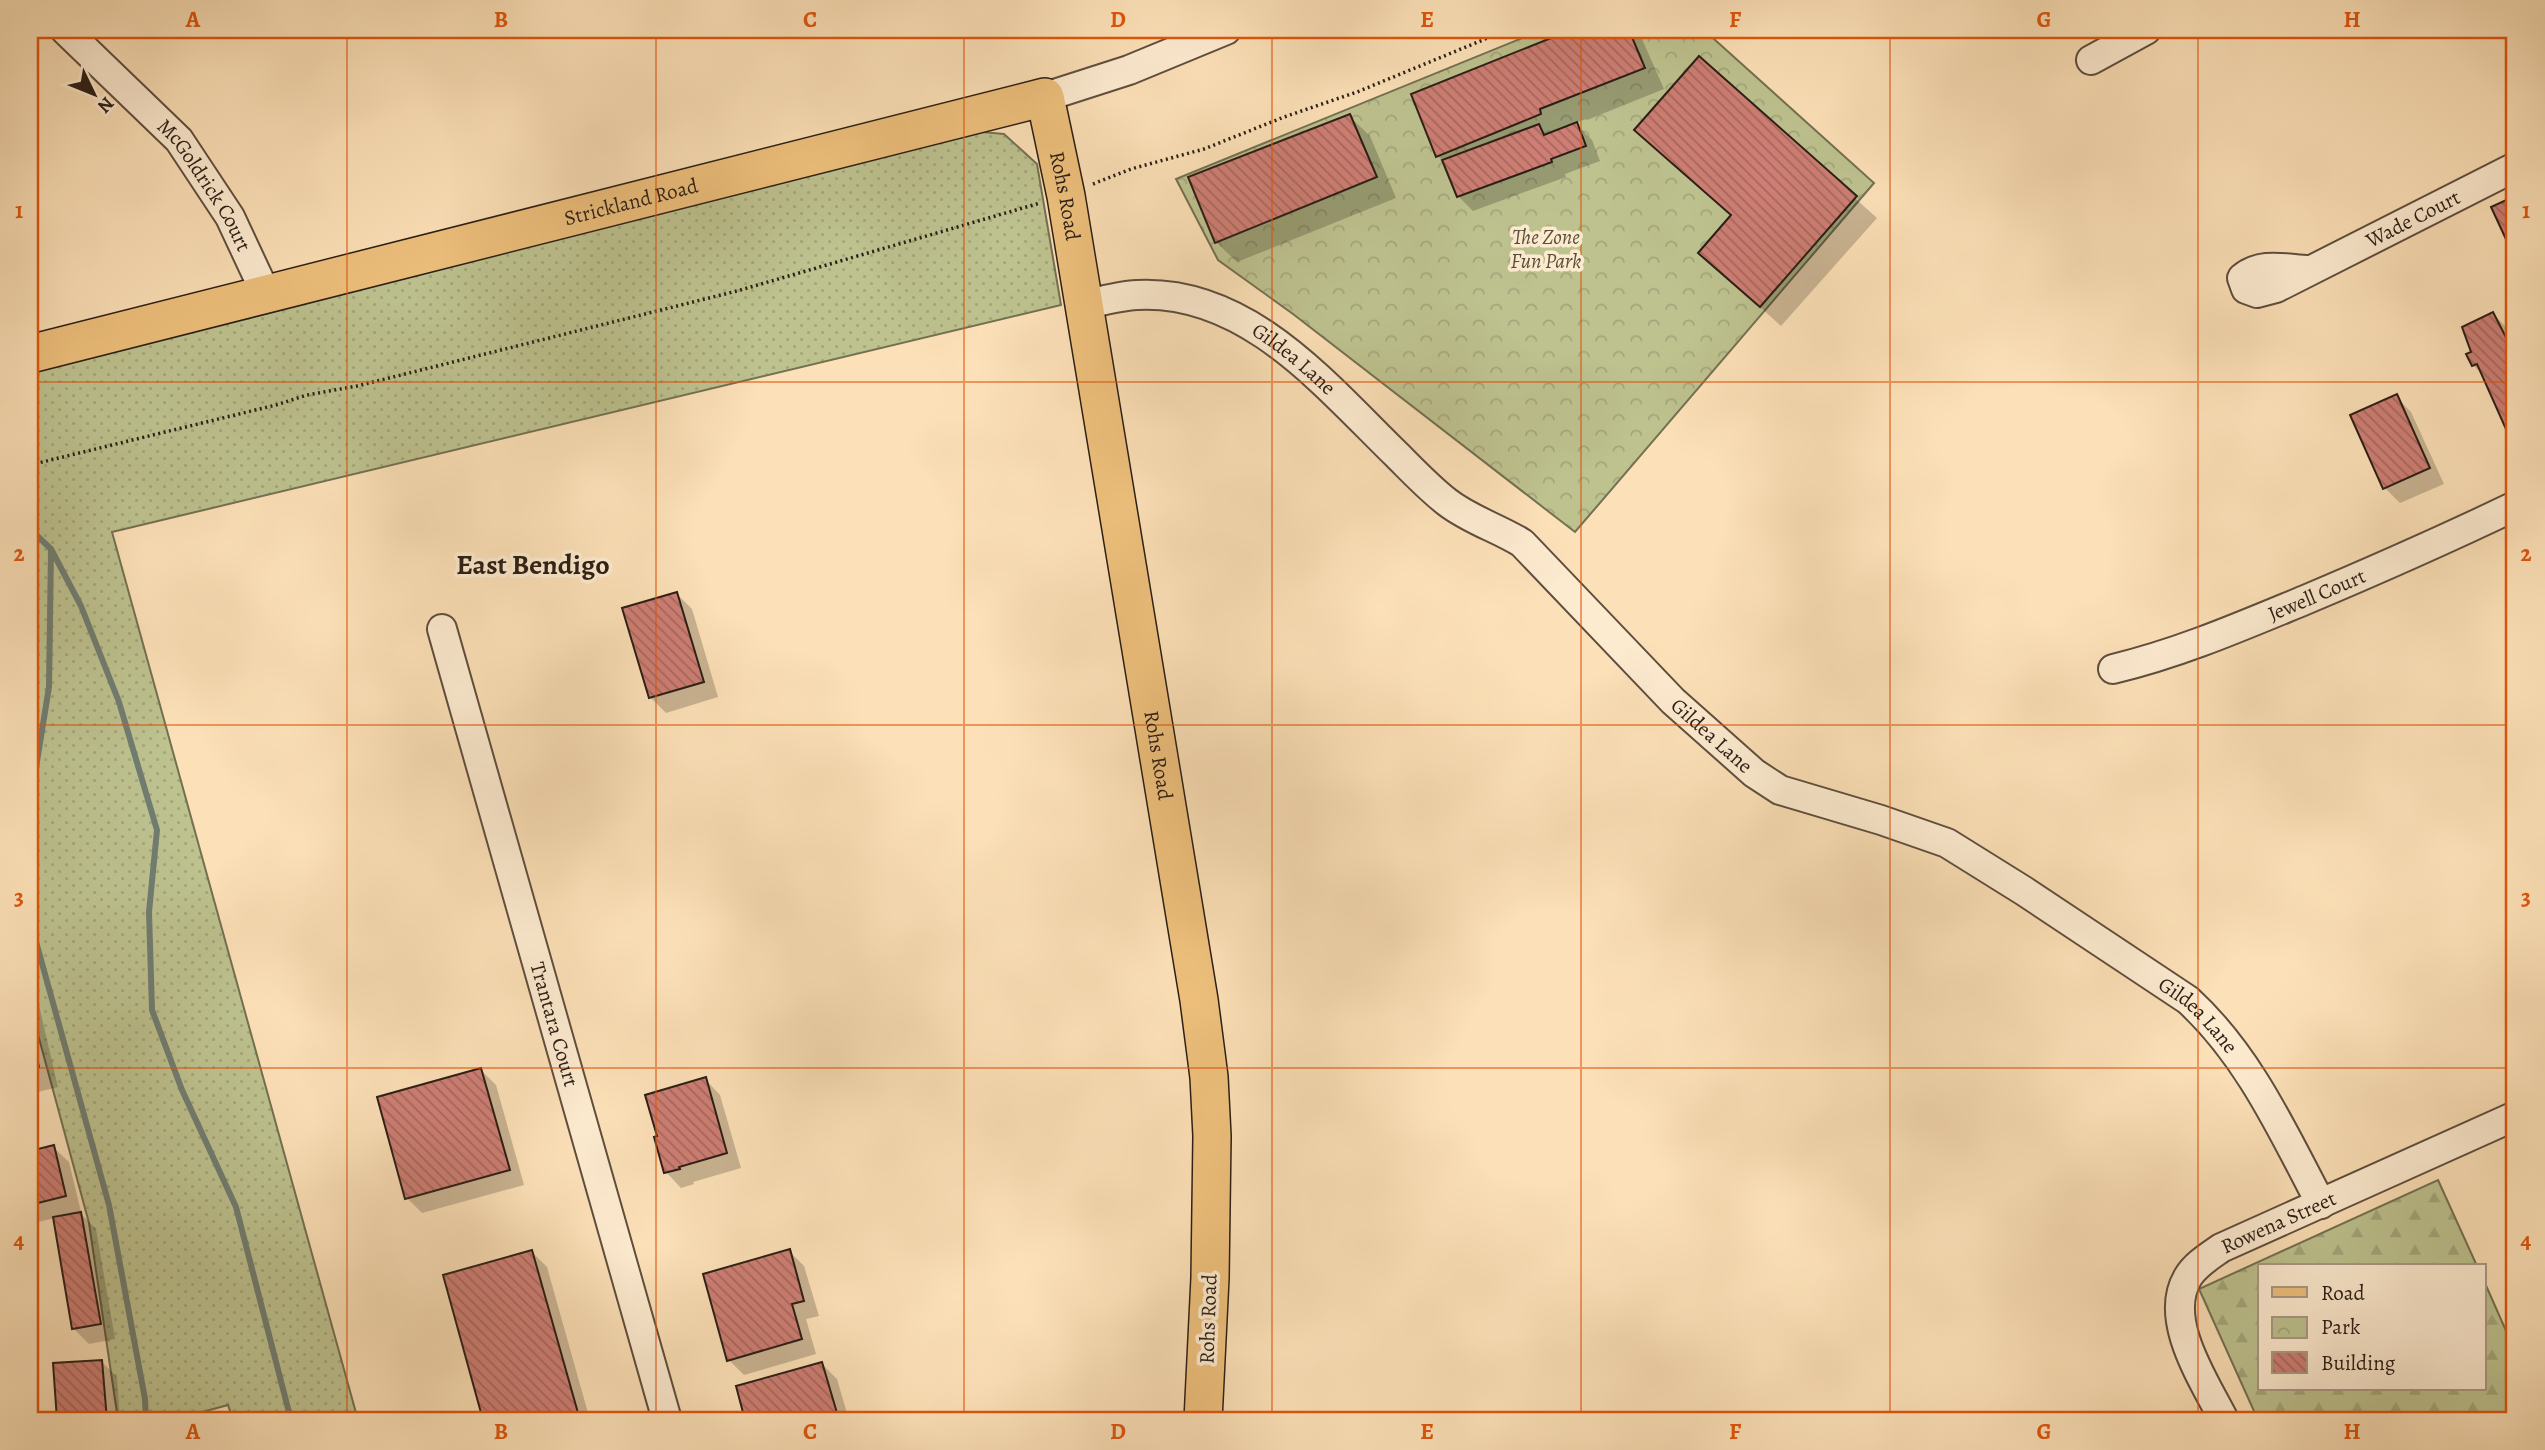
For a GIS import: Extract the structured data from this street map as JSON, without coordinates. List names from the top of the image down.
{
  "streets": {
    "main road": ["Rohs Road", "Strickland Road"],
    "street": [
      "McGoldrick Court",
      "Wade Court",
      "Gildea Lane",
      "Jewell Court",
      "Trantara Court",
      "Rowena Street"
    ]
  },
  "crossings": [
    ["McGoldrick Court", "Strickland Road"],
    ["Rohs Road", "Strickland Road"],
    ["Rohs Road", "Gildea Lane"],
    ["Gildea Lane", "Rowena Street"]
  ],
  "districts": ["East Bendigo"],
  "parks": ["The Zone Fun Park"],
  "legend": ["Road", "Park", "Building"],
  "north": "bottom right",
  "grid": {
    "columns": [
      "A",
      "B",
      "C",
      "D",
      "E",
      "F",
      "G",
      "H"
    ],
    "rows": [
      "1",
      "2",
      "3",
      "4"
    ]
  }
}
